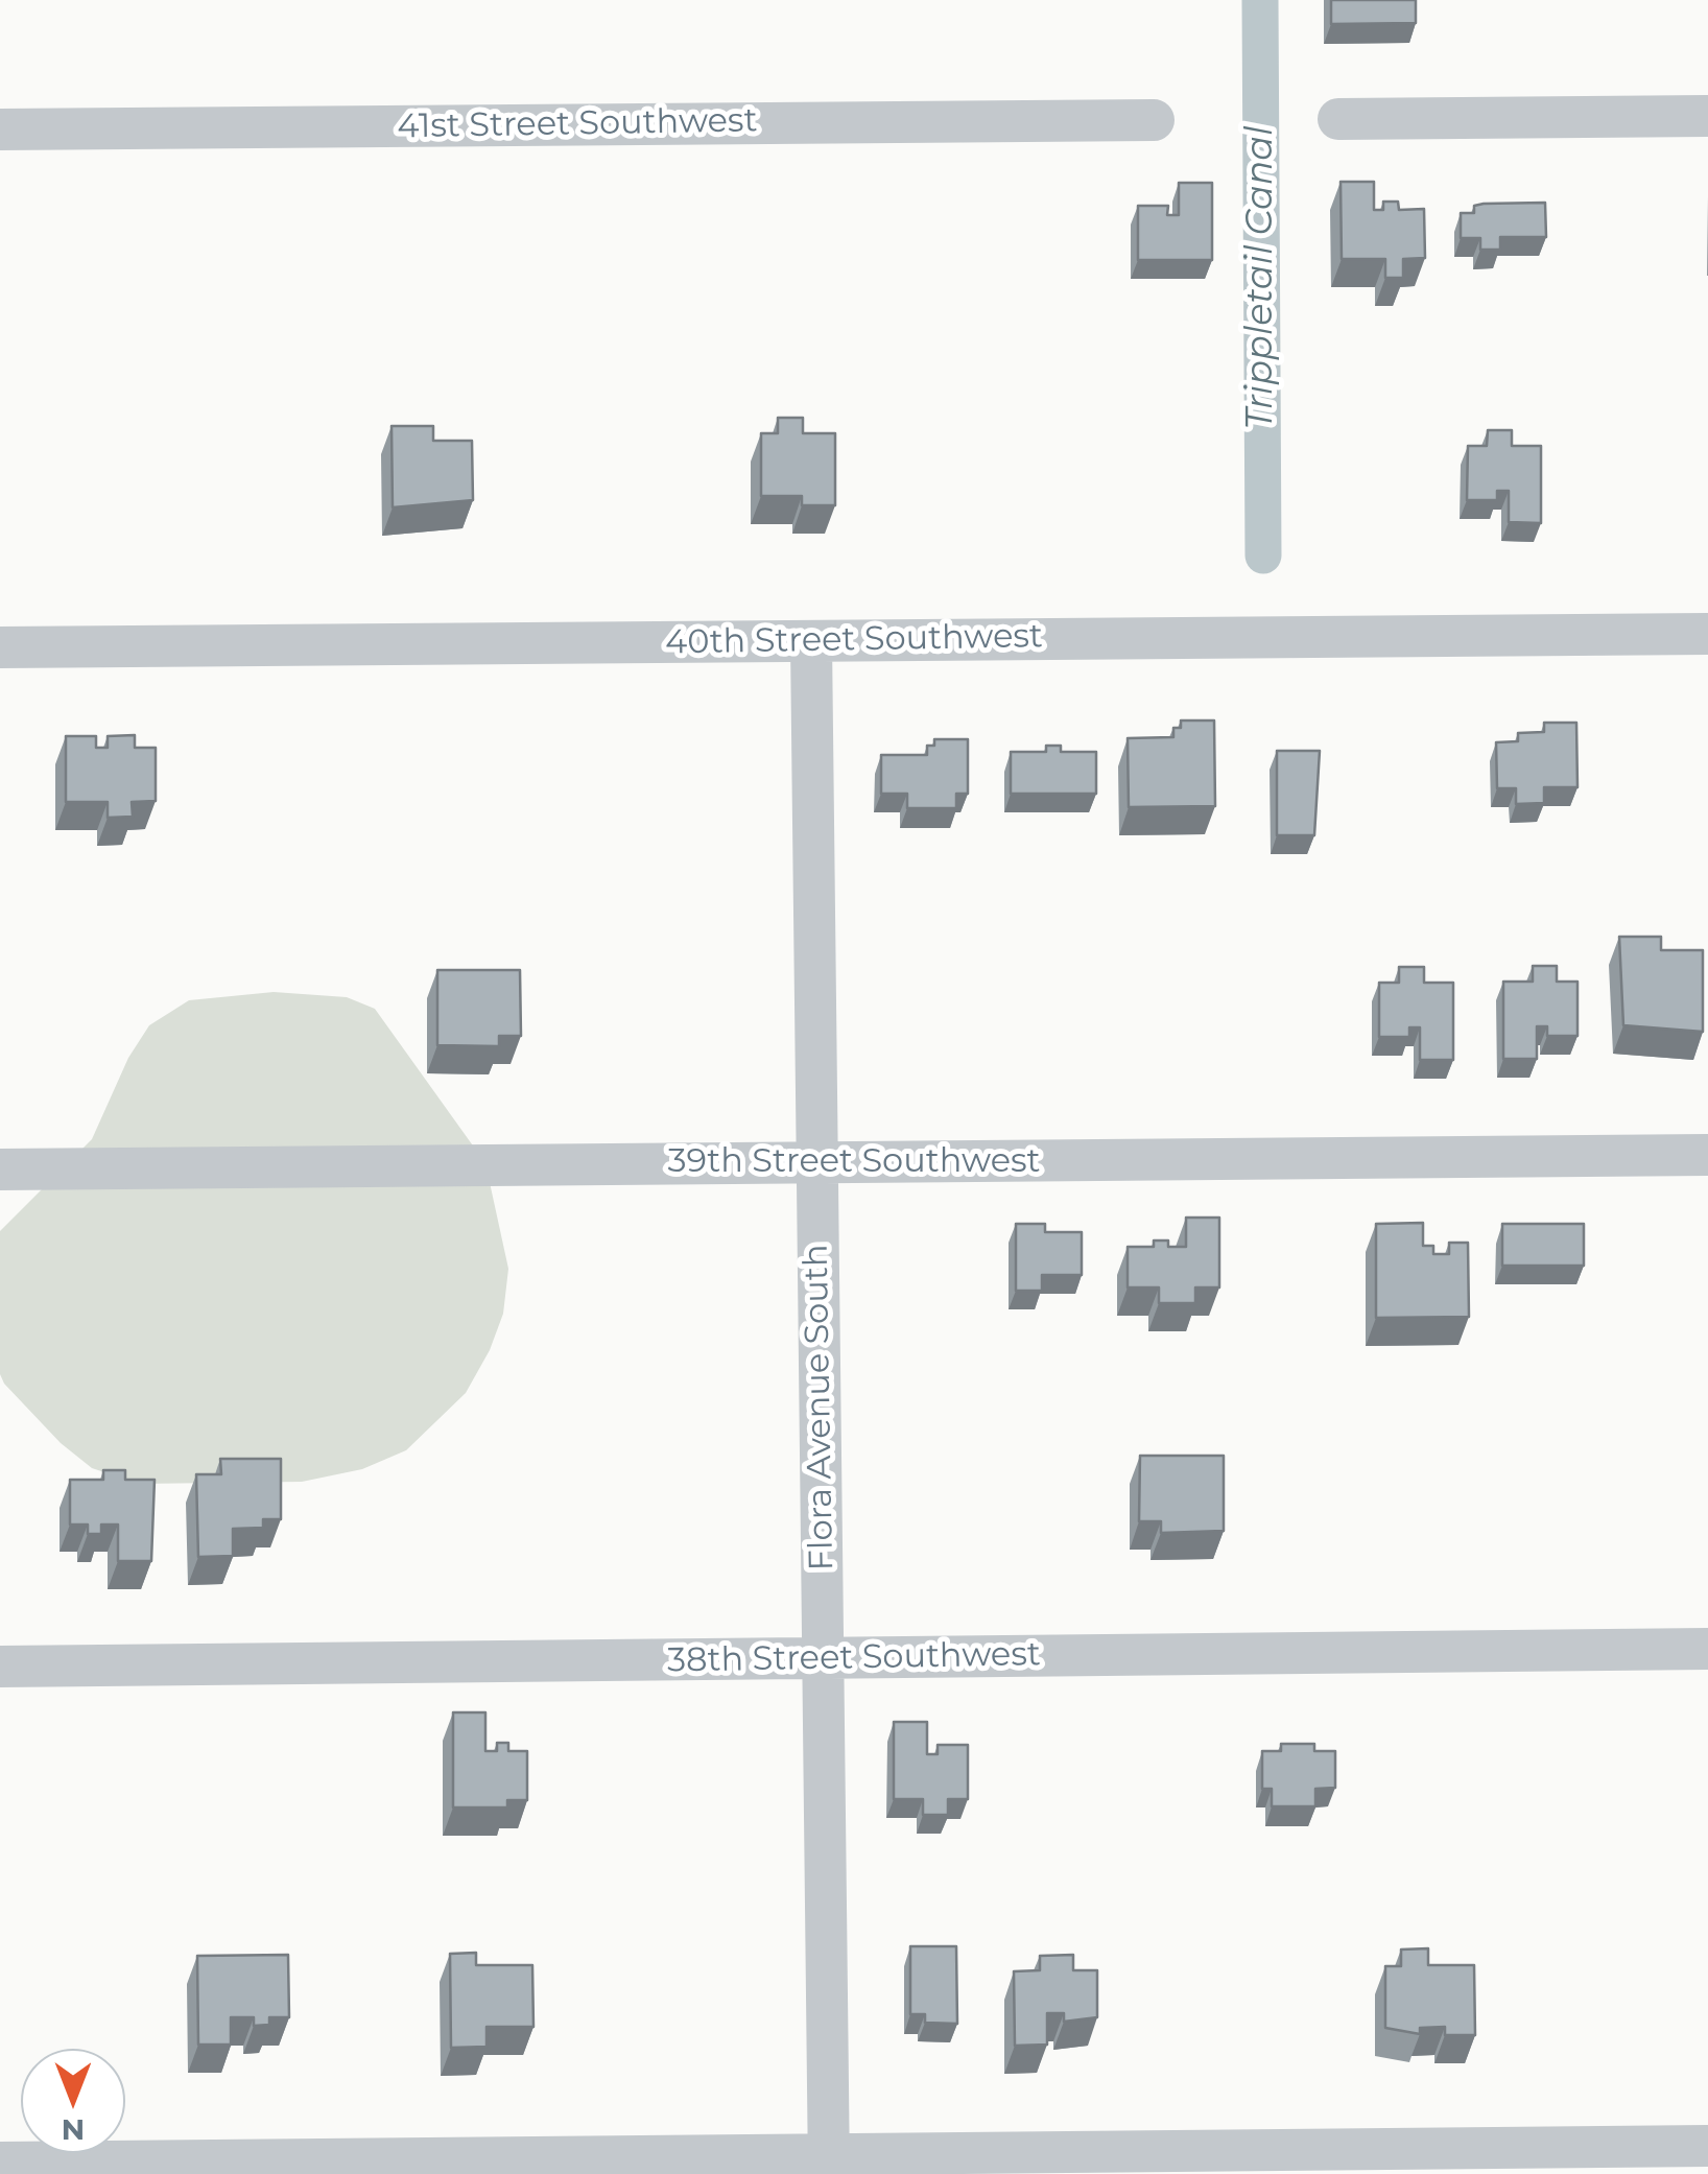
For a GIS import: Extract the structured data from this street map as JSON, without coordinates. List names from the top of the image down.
{
  "streets": {
    "street": [
      "41st Street Southwest",
      "40th Street Southwest",
      "39th Street Southwest",
      "Flora Avenue South",
      "38th Street Southwest"
    ]
  },
  "crossings": [
    ["40th Street Southwest", "Flora Avenue South"],
    ["39th Street Southwest", "Flora Avenue South"],
    ["Flora Avenue South", "38th Street Southwest"]
  ],
  "water": ["Trippletail Canal"],
  "north": "bottom"
}
